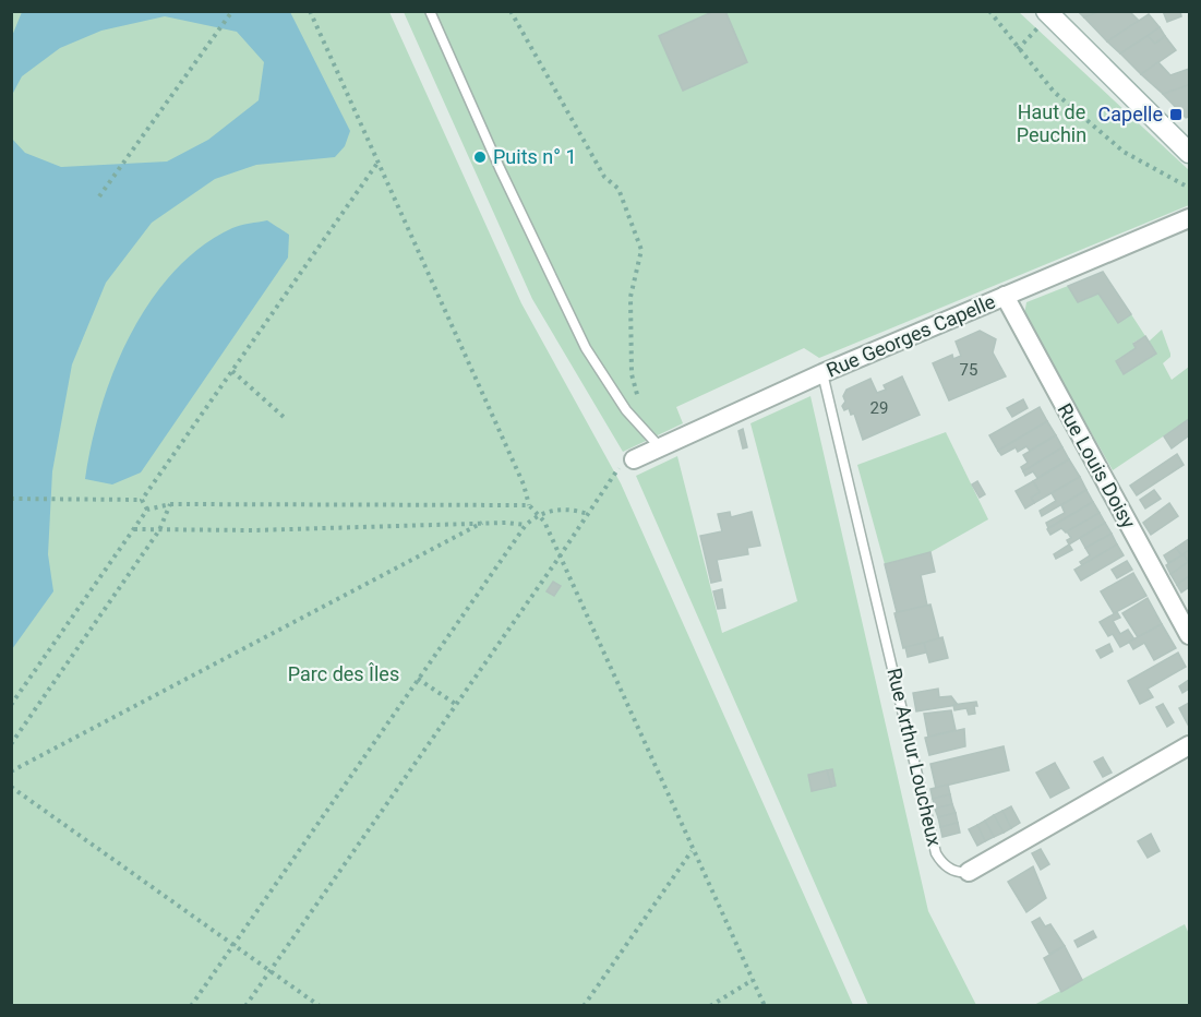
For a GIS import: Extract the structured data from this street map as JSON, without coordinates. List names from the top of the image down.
{
  "streets": {
    "street": ["Rue Georges Capelle", "Rue Louis Doisy", "Rue Arthur Loucheux"]
  },
  "crossings": [
    ["Rue Georges Capelle", "Rue Louis Doisy"],
    ["Rue Georges Capelle", "Rue Arthur Loucheux"]
  ],
  "parks": ["Haut de Peuchin", "Parc des Îles"],
  "places": {
    "transit": ["Capelle"],
    "other": ["Puits n° 1"]
  },
  "house_numbers": ["75", "29"]
}
